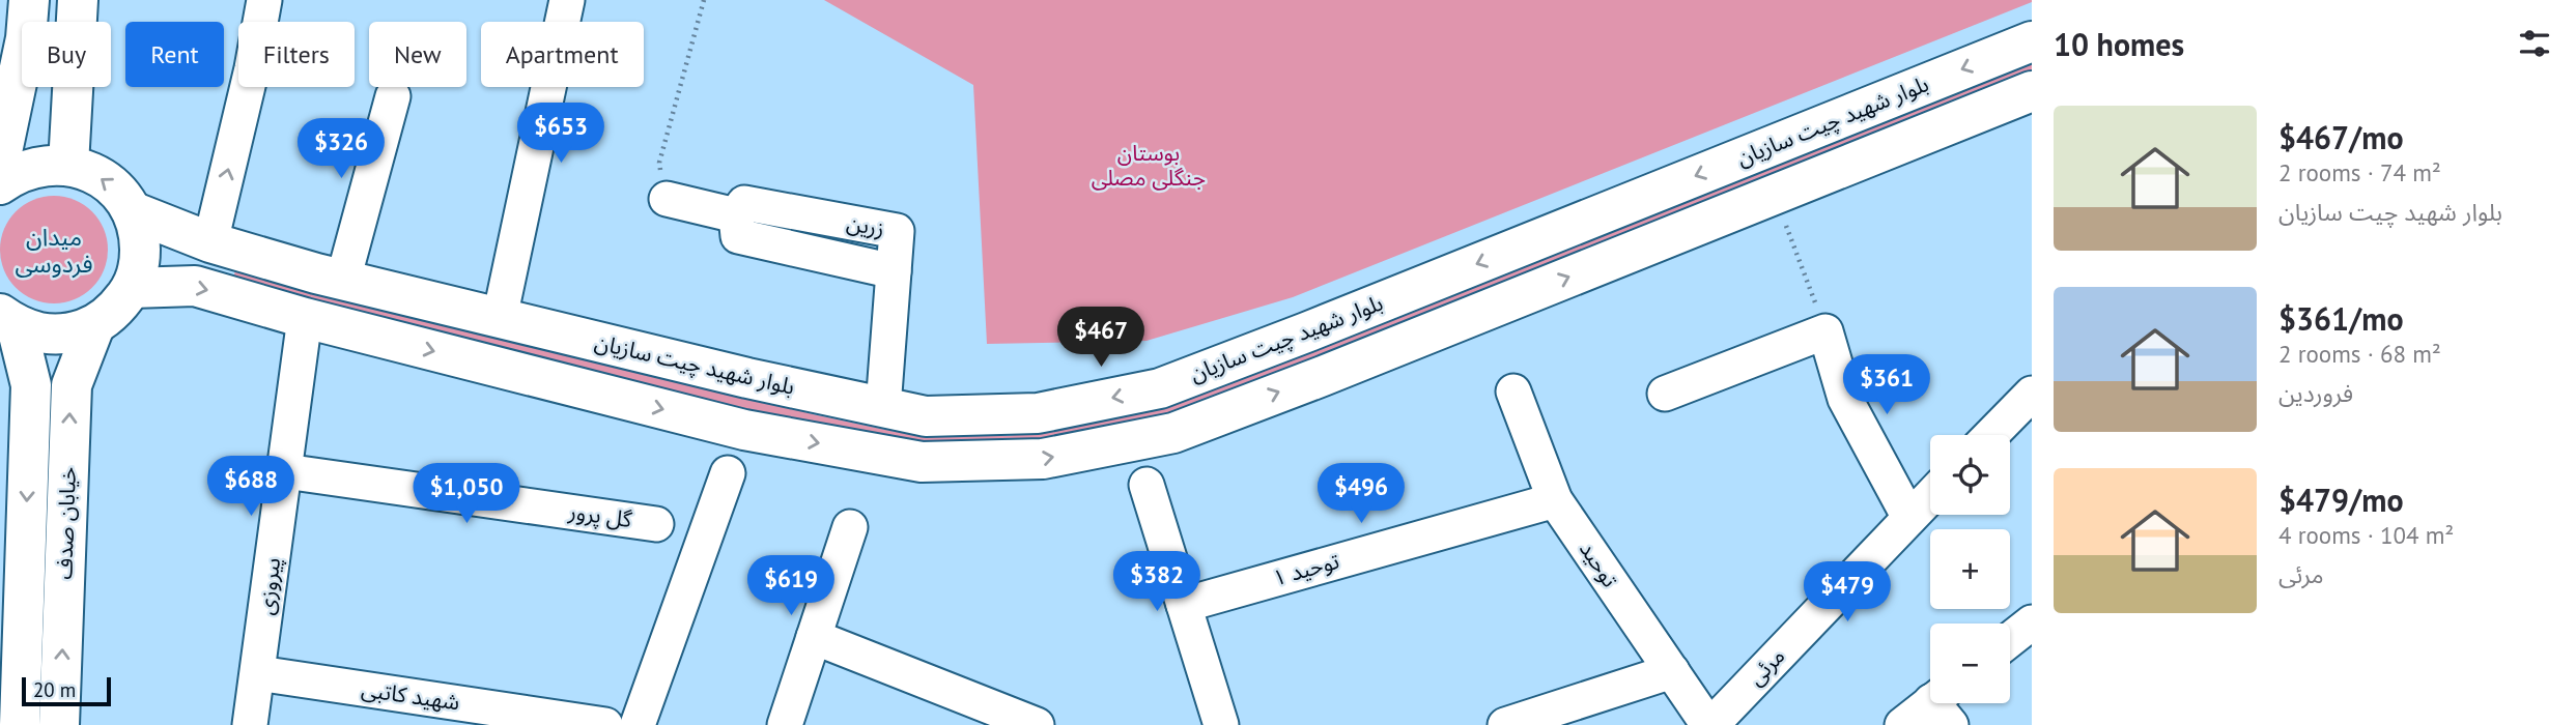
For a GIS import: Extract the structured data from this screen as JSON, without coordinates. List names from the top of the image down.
{
  "streets": {
    "main road": ["بلوار شهید چیت سازیان", "خیابان صدف"],
    "street": [
      "زرین",
      "گل پرور",
      "توحید",
      "توحید ۱",
      "پیروزی",
      "مرئی",
      "شهید کاتبی"
    ]
  },
  "crossings": [
    ["بلوار شهید چیت سازیان", "زرین"],
    ["گل پرور", "پیروزی"],
    ["توحید", "توحید ۱"],
    ["توحید", "مرئی"],
    ["پیروزی", "شهید کاتبی"]
  ],
  "districts": ["میدان فردوسی"],
  "parks": ["بوستان جنگلی مصلی"],
  "scale_bar": "20 m",
  "page": {
    "heading": "10 homes",
    "chip": [
      "Buy",
      "Rent",
      "Filters",
      "New",
      "Apartment"
    ],
    "list": [
      {
        "name": "$467/mo",
        "note": "2 rooms · 74 m² · بلوار شهید چیت سازیان"
      },
      {
        "name": "$361/mo",
        "note": "2 rooms · 68 m² · فروردین"
      },
      {
        "name": "$479/mo",
        "note": "4 rooms · 104 m² · مرئی"
      }
    ],
    "price": [
      "$653",
      "$326",
      "$467",
      "$361",
      "$688",
      "$1,050",
      "$496",
      "$382",
      "$619",
      "$479"
    ],
    "map_buttons": ["+", "−"],
    "scale": "20 m"
  }
}
